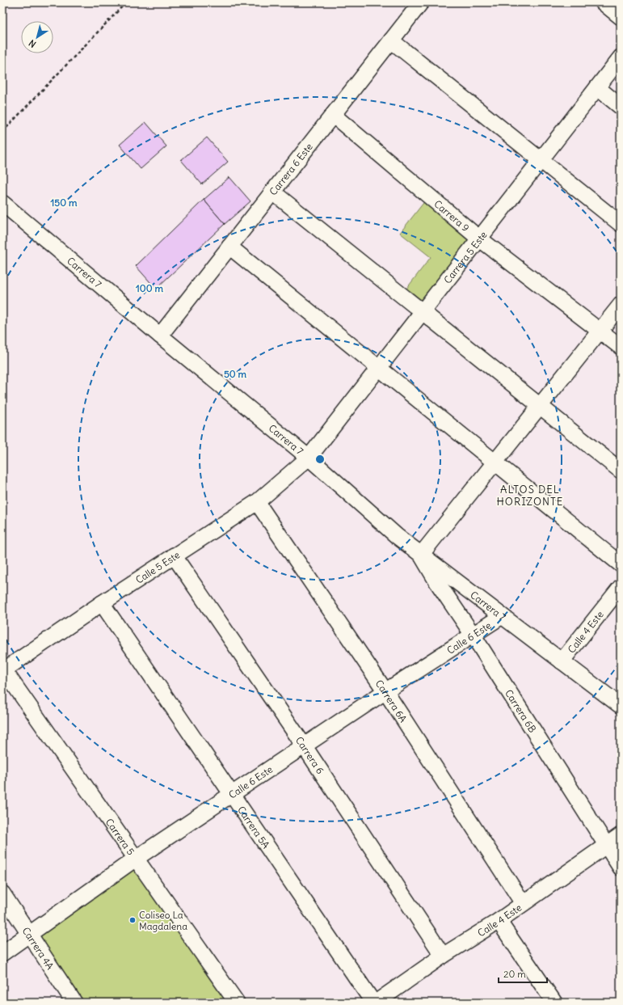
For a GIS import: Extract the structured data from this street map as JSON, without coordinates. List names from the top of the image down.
{
  "streets": {
    "street": [
      "Carrera 6 Este",
      "Carrera 9",
      "Carrera 5 Este",
      "Carrera 7",
      "Calle 5 Este",
      "Calle 4 Este",
      "Calle 6 Este",
      "Carrera 6A",
      "Carrera 6B",
      "Carrera 6",
      "Carrera 5A",
      "Carrera 5",
      "Carrera 4A"
    ]
  },
  "crossings": [
    ["Carrera 6 Este", "Carrera 9"],
    ["Carrera 6 Este", "Carrera 7"],
    ["Carrera 9", "Carrera 5 Este"],
    ["Carrera 5 Este", "Carrera 7"],
    ["Carrera 5 Este", "Calle 5 Este"],
    ["Carrera 7", "Calle 5 Este"],
    ["Carrera 7", "Calle 4 Este"],
    ["Carrera 7", "Calle 6 Este"],
    ["Carrera 7", "Carrera 6B"],
    ["Calle 5 Este", "Carrera 6A"],
    ["Calle 5 Este", "Carrera 6"],
    ["Calle 5 Este", "Carrera 5A"],
    ["Calle 5 Este", "Carrera 5"],
    ["Calle 4 Este", "Carrera 6A"],
    ["Calle 4 Este", "Carrera 6B"],
    ["Calle 4 Este", "Carrera 6"],
    ["Calle 6 Este", "Carrera 6A"],
    ["Calle 6 Este", "Carrera 6B"],
    ["Calle 6 Este", "Carrera 6"],
    ["Calle 6 Este", "Carrera 5A"],
    ["Calle 6 Este", "Carrera 5"],
    ["Calle 6 Este", "Carrera 4A"]
  ],
  "districts": ["ALTOS DEL HORIZONTE"],
  "places": ["Coliseo La Magdalena"],
  "scale_bar": "20 m",
  "north": "bottom left",
  "rings": ["150 m", "100 m", "50 m"]
}
